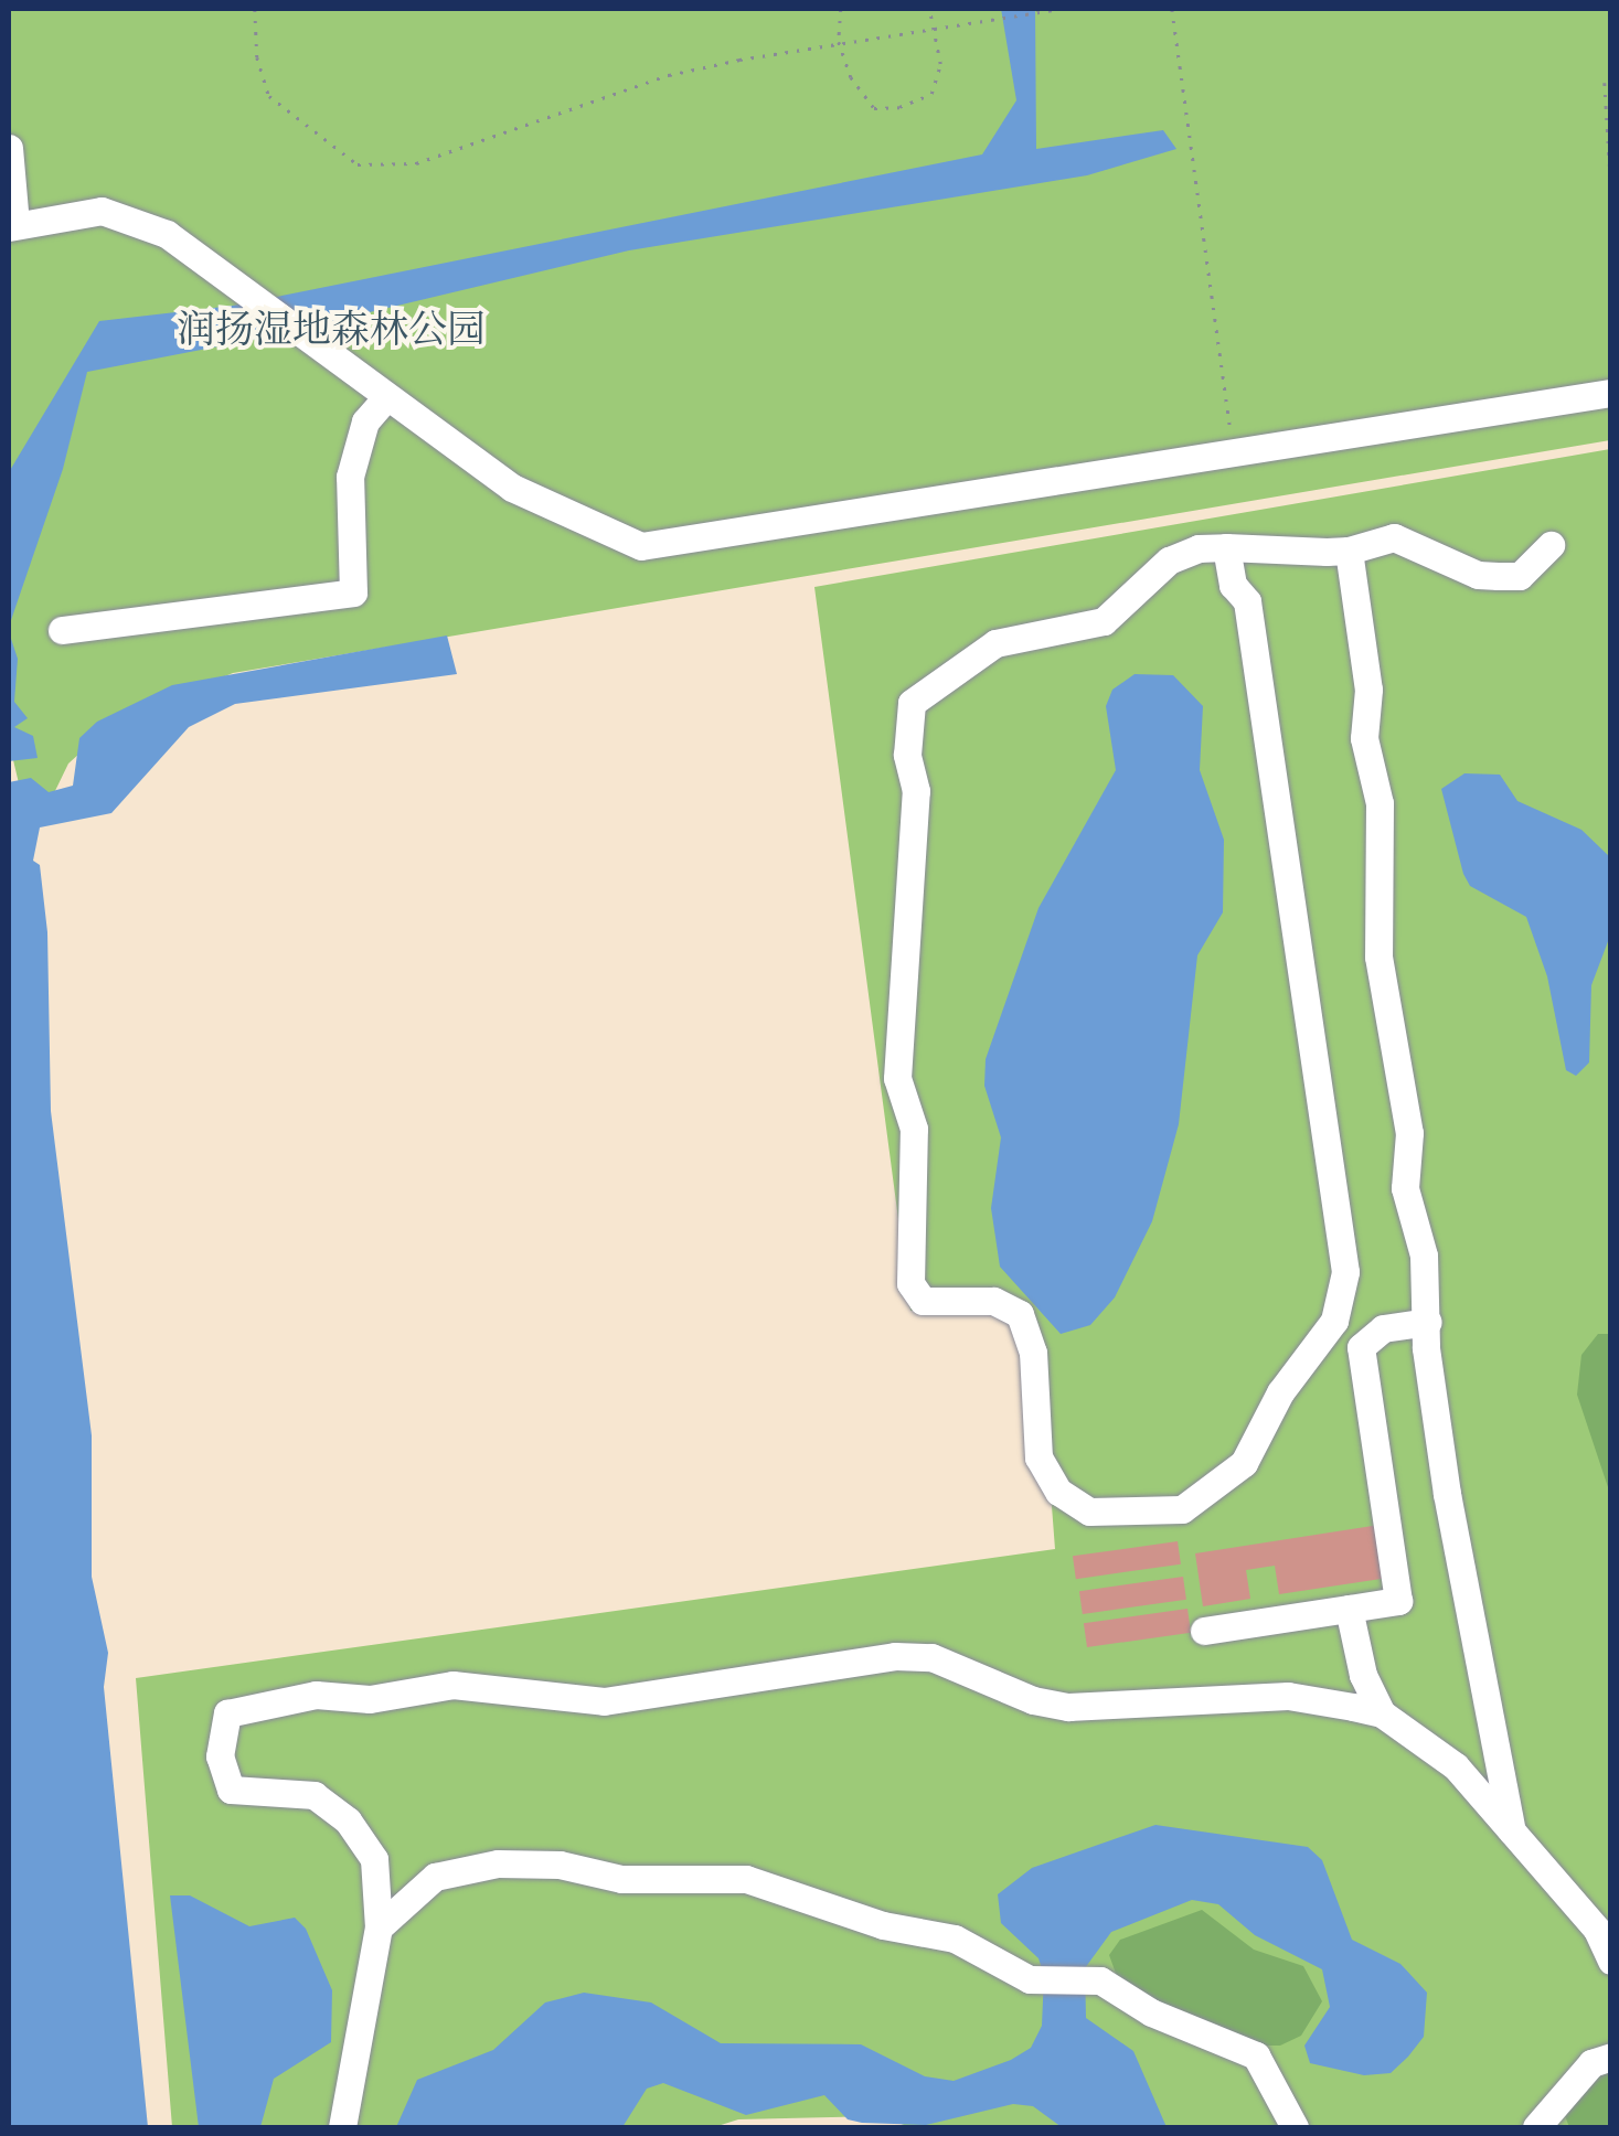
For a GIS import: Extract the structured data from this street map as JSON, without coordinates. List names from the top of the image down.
{
  "parks": ["润扬湿地森林公园"]
}
